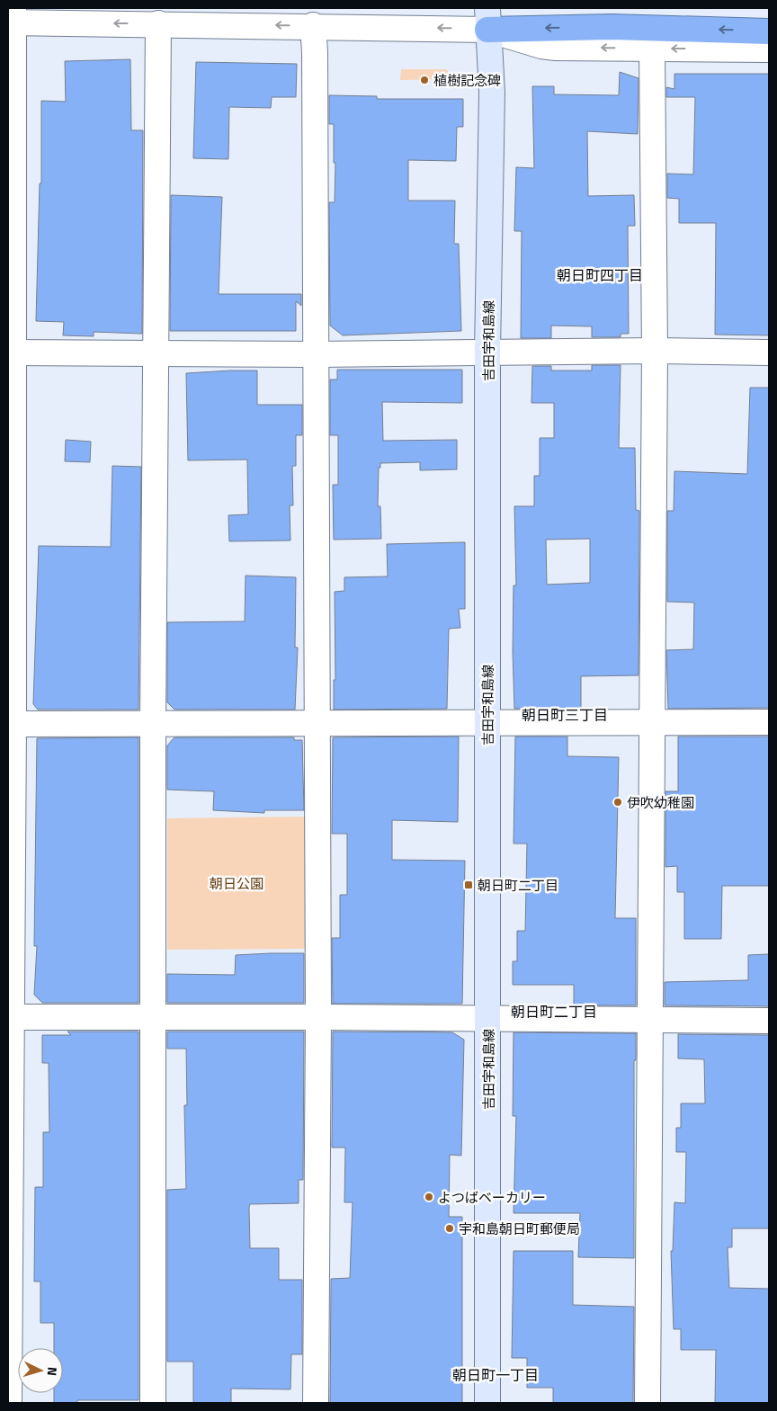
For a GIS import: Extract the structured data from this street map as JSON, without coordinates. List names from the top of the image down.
{
  "streets": {
    "main road": ["吉田宇和島線"]
  },
  "districts": [
    "朝日町四丁目",
    "朝日町三丁目",
    "朝日町二丁目",
    "朝日町一丁目"
  ],
  "parks": ["朝日公園"],
  "places": {
    "other": [
      "植樹記念碑",
      "伊吹幼稚園",
      "よつばベーカリー",
      "宇和島朝日町郵便局"
    ],
    "transit": ["朝日町二丁目"]
  },
  "north": "right"
}
